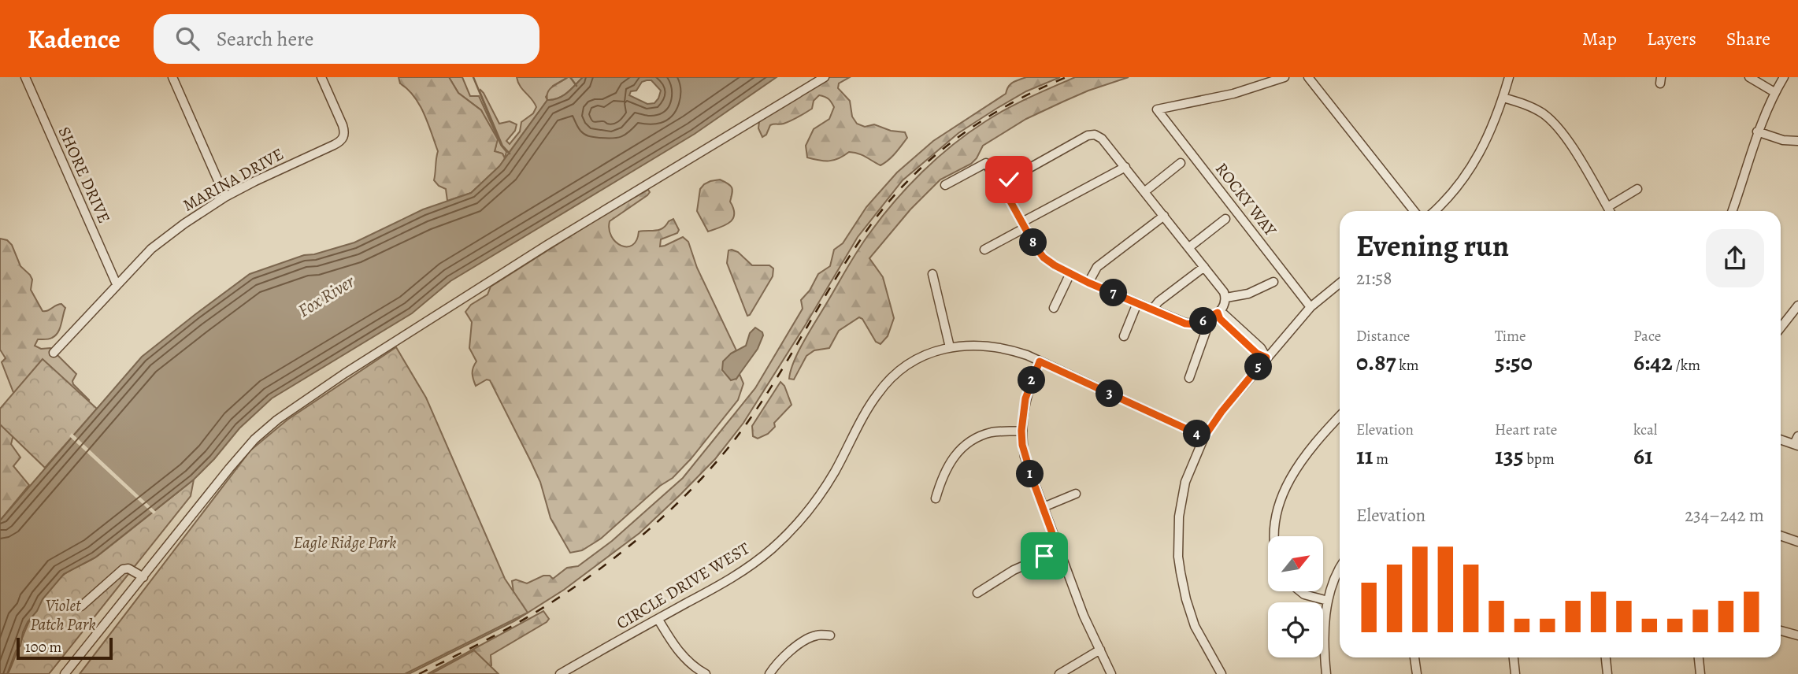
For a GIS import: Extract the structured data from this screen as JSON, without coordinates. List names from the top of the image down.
{
  "streets": {
    "street": [
      "SHORE DRIVE",
      "MARINA DRIVE",
      "ROCKY WAY",
      "CIRCLE DRIVE WEST"
    ]
  },
  "crossings": [
    ["SHORE DRIVE", "MARINA DRIVE"]
  ],
  "water": ["Fox River"],
  "parks": ["Eagle Ridge Park", "Violet Patch Park"],
  "scale_bar": "100 m",
  "north": "top right",
  "page": {
    "header": "Kadence",
    "search": "Search here",
    "nav": ["Map", "Layers", "Share"],
    "heading": ["Evening run", "21:58"],
    "pins": [
      "8",
      "7",
      "6",
      "5",
      "2",
      "3",
      "4",
      "1"
    ],
    "stats": [
      ["Distance", "0.87 km"],
      ["Time", "5:50"],
      ["Pace", "6:42 /km"],
      ["Elevation", "11 m"],
      ["Heart rate", "135 bpm"],
      ["kcal", "61"]
    ],
    "chart": ["Elevation", "234–242 m"],
    "scale": "100 m"
  }
}
